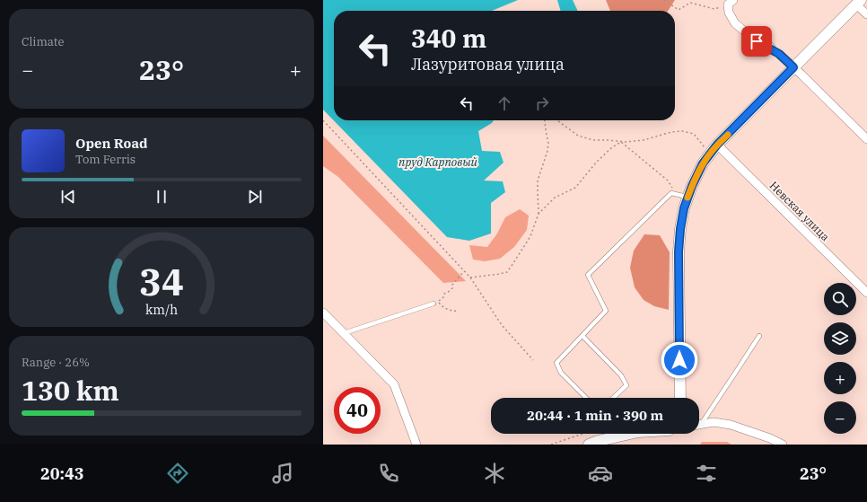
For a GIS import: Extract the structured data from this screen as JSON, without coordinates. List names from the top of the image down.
{
  "streets": {
    "street": ["Невская улица"]
  },
  "water": ["пруд Карповый"],
  "page": {
    "tile": [
      "Climate",
      ["Range · 26%", "130 km"]
    ],
    "turn": ["340 m", "Лазуритовая улица"],
    "heat": ["−", "23°", "+"],
    "song": ["Open Road", "Tom Ferris"],
    "map_buttons": ["+", "−"],
    "limit": "40",
    "trip": "20:44 · 1 min · 390 m",
    "tabs": ["20:43", "23°"],
    "gauge": ["34", "km/h"]
  }
}
